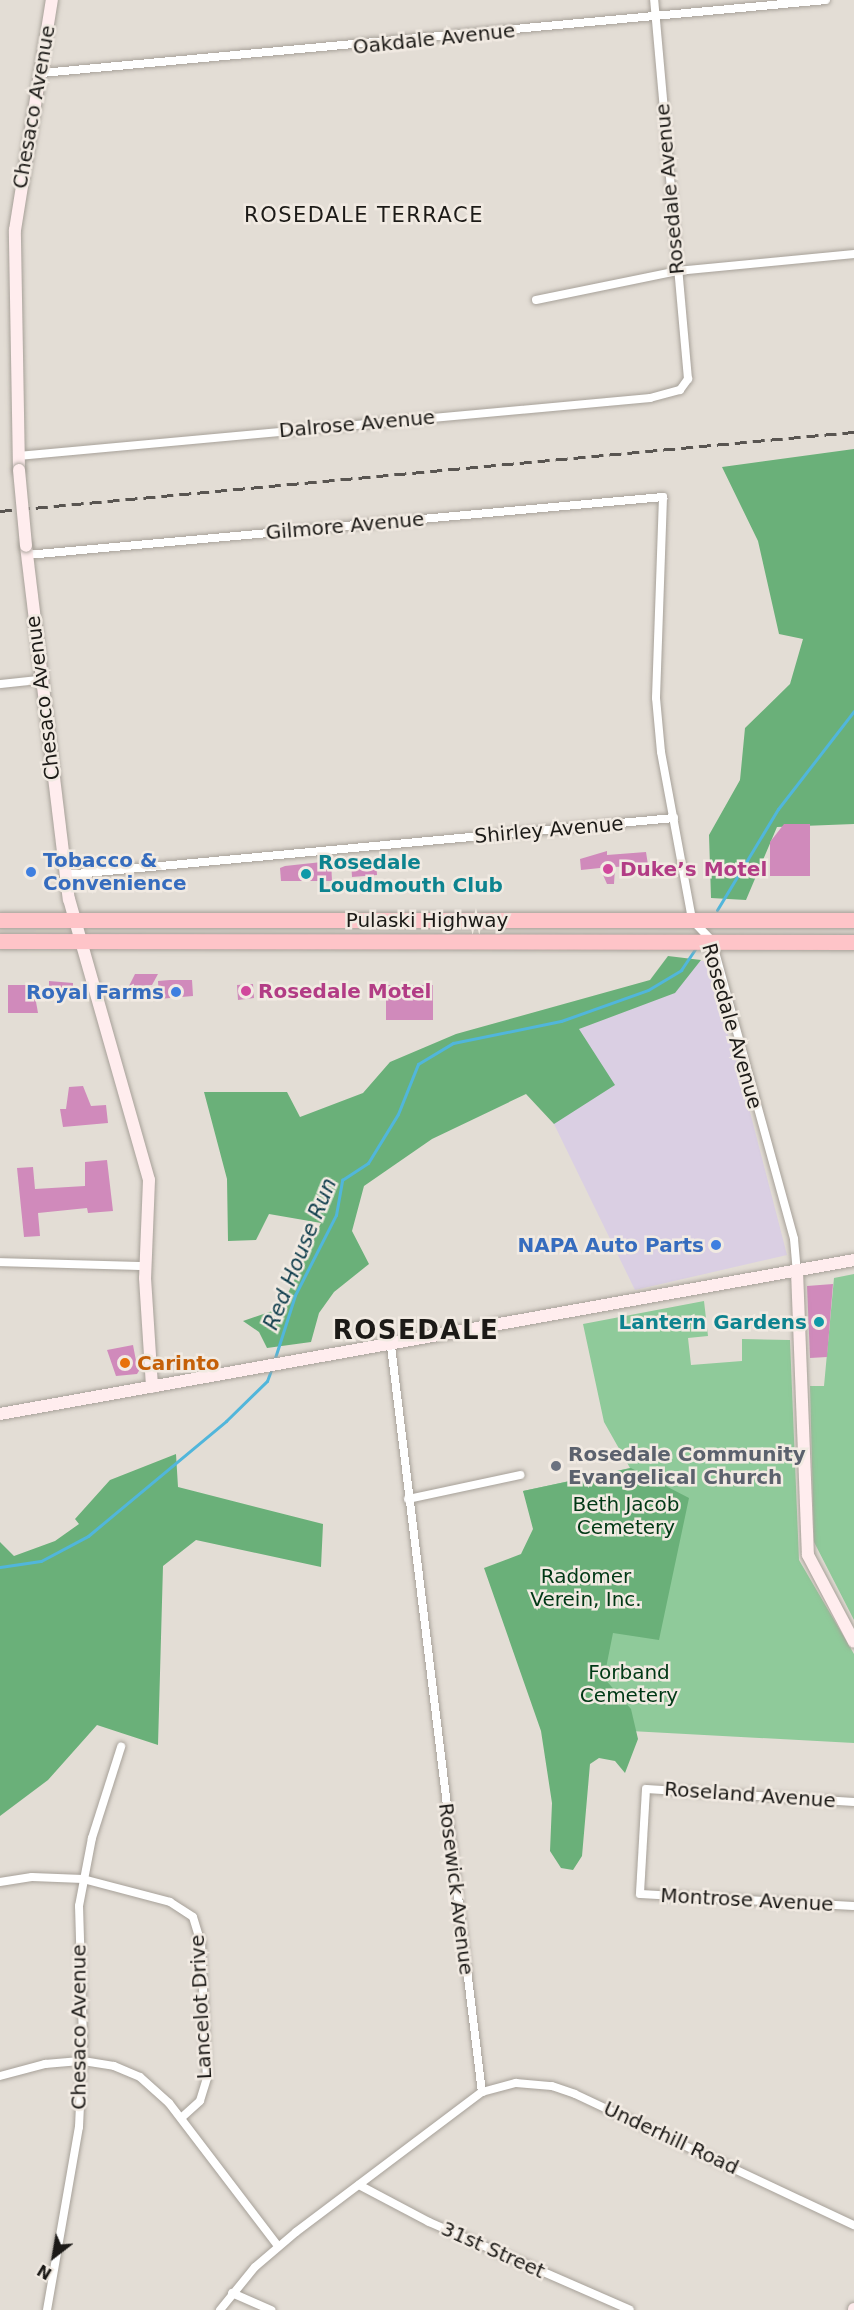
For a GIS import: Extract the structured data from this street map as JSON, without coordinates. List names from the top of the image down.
{
  "streets": {
    "highway": ["Pulaski Highway"],
    "street": [
      "Oakdale Avenue",
      "Chesaco Avenue",
      "Rosedale Avenue",
      "Dalrose Avenue",
      "Gilmore Avenue",
      "Shirley Avenue",
      "Roseland Avenue",
      "Rosewick Avenue",
      "Montrose Avenue",
      "Lancelot Drive",
      "Underhill Road",
      "31st Street"
    ]
  },
  "crossings": [
    ["Oakdale Avenue", "Chesaco Avenue"],
    ["Oakdale Avenue", "Rosedale Avenue"],
    ["Chesaco Avenue", "Dalrose Avenue"],
    ["Chesaco Avenue", "Gilmore Avenue"],
    ["Chesaco Avenue", "Shirley Avenue"],
    ["Chesaco Avenue", "Pulaski Highway"],
    ["Chesaco Avenue", "Lancelot Drive"],
    ["Rosedale Avenue", "Dalrose Avenue"],
    ["Rosedale Avenue", "Gilmore Avenue"],
    ["Rosedale Avenue", "Shirley Avenue"],
    ["Rosedale Avenue", "Pulaski Highway"],
    ["Roseland Avenue", "Montrose Avenue"],
    ["Rosewick Avenue", "Underhill Road"]
  ],
  "districts": ["ROSEDALE TERRACE", "ROSEDALE"],
  "water": ["Red House Run"],
  "parks": ["Beth Jacob Cemetery", "Radomer Verein, Inc.", "Forband Cemetery"],
  "places": [
    "Duke’s Motel",
    "Tobacco & Convenience",
    "Rosedale Loudmouth Club",
    "Rosedale Motel",
    "Royal Farms",
    "NAPA Auto Parts",
    "Lantern Gardens",
    "Carinto",
    "Rosedale Community Evangelical Church"
  ],
  "north": "bottom left"
}
